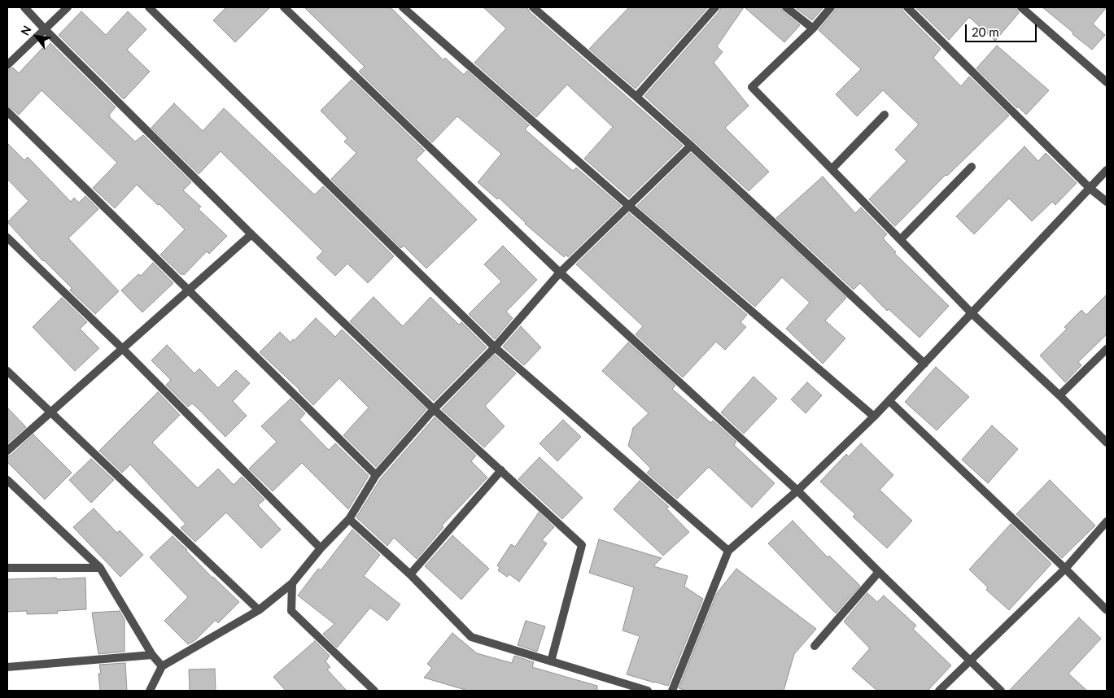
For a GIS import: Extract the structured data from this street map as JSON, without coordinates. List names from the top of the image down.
{
  "scale_bar": "20 m",
  "north": "top left"
}
